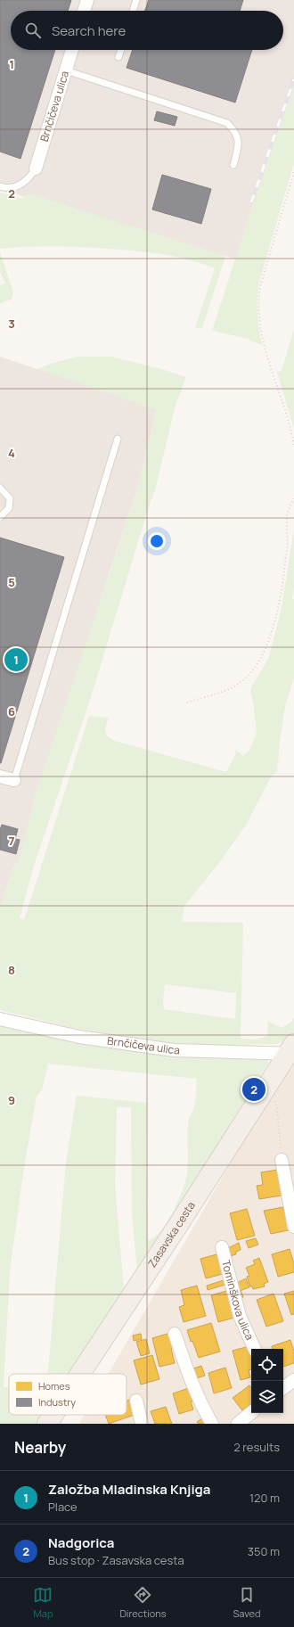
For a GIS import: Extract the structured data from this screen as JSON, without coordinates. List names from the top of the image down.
{
  "streets": {
    "main road": ["Zasavska cesta"],
    "street": ["Brnčičeva ulica", "Tominškova ulica"]
  },
  "crossings": [
    ["Brnčičeva ulica", "Zasavska cesta"]
  ],
  "legend": ["Homes", "Industry"],
  "page": {
    "search": "Search here",
    "pins": ["1", "2"],
    "heading": ["Nearby", "2 results"],
    "list": [
      {
        "mark": "1",
        "name": "Založba Mladinska Knjiga",
        "note": "Place",
        "value": "120 m"
      },
      {
        "mark": "2",
        "name": "Nadgorica",
        "note": "Bus stop · Zasavska cesta",
        "value": "350 m"
      }
    ],
    "nav": ["Map", "Directions", "Saved"]
  },
  "grid": {
    "rows": [
      "1",
      "2",
      "3",
      "4",
      "5",
      "6",
      "7",
      "8",
      "9"
    ]
  }
}
